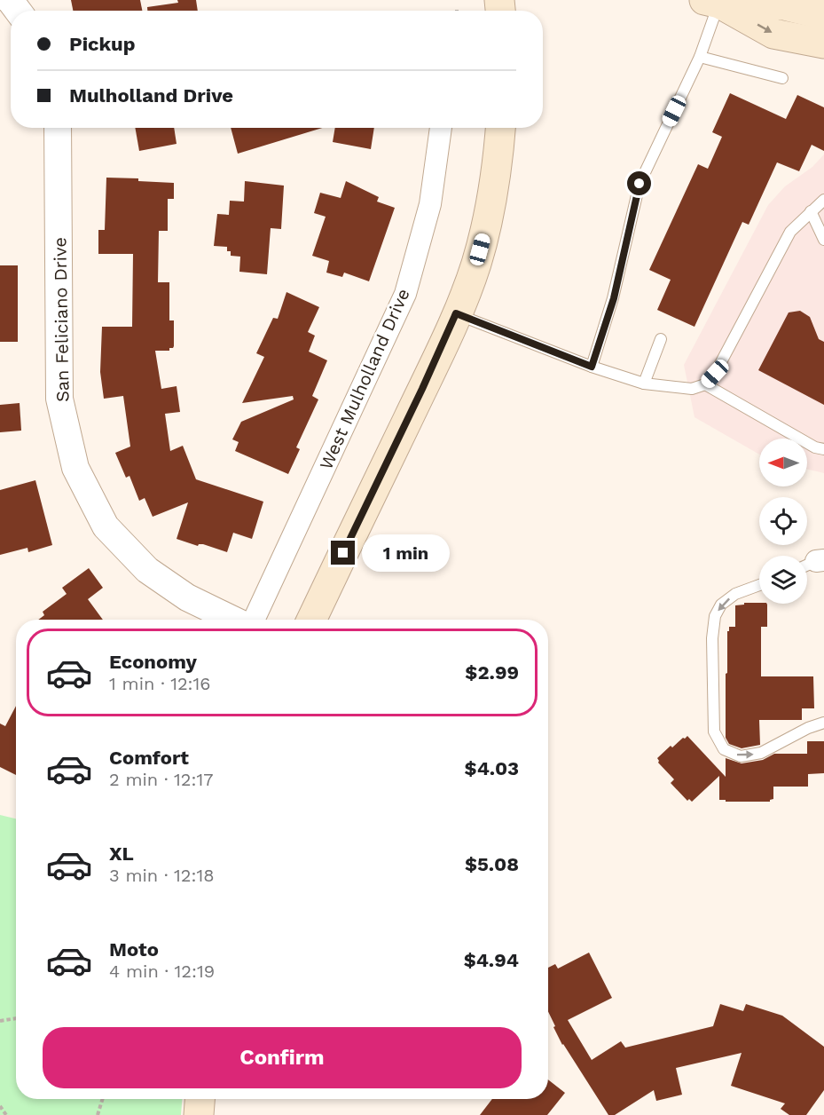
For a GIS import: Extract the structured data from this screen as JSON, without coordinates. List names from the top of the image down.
{
  "streets": {
    "street": ["San Feliciano Drive", "West Mulholland Drive"]
  },
  "north": "left",
  "page": {
    "banner": ["Pickup", "Mulholland Drive"],
    "bubble": "1 min",
    "list": [
      {
        "name": "Economy",
        "note": "1 min · 12:16",
        "value": "$2.99"
      },
      {
        "name": "Comfort",
        "note": "2 min · 12:17",
        "value": "$4.03"
      },
      {
        "name": "XL",
        "note": "3 min · 12:18",
        "value": "$5.08"
      },
      {
        "name": "Moto",
        "note": "4 min · 12:19",
        "value": "$4.94"
      }
    ],
    "buttons": "Confirm"
  }
}
